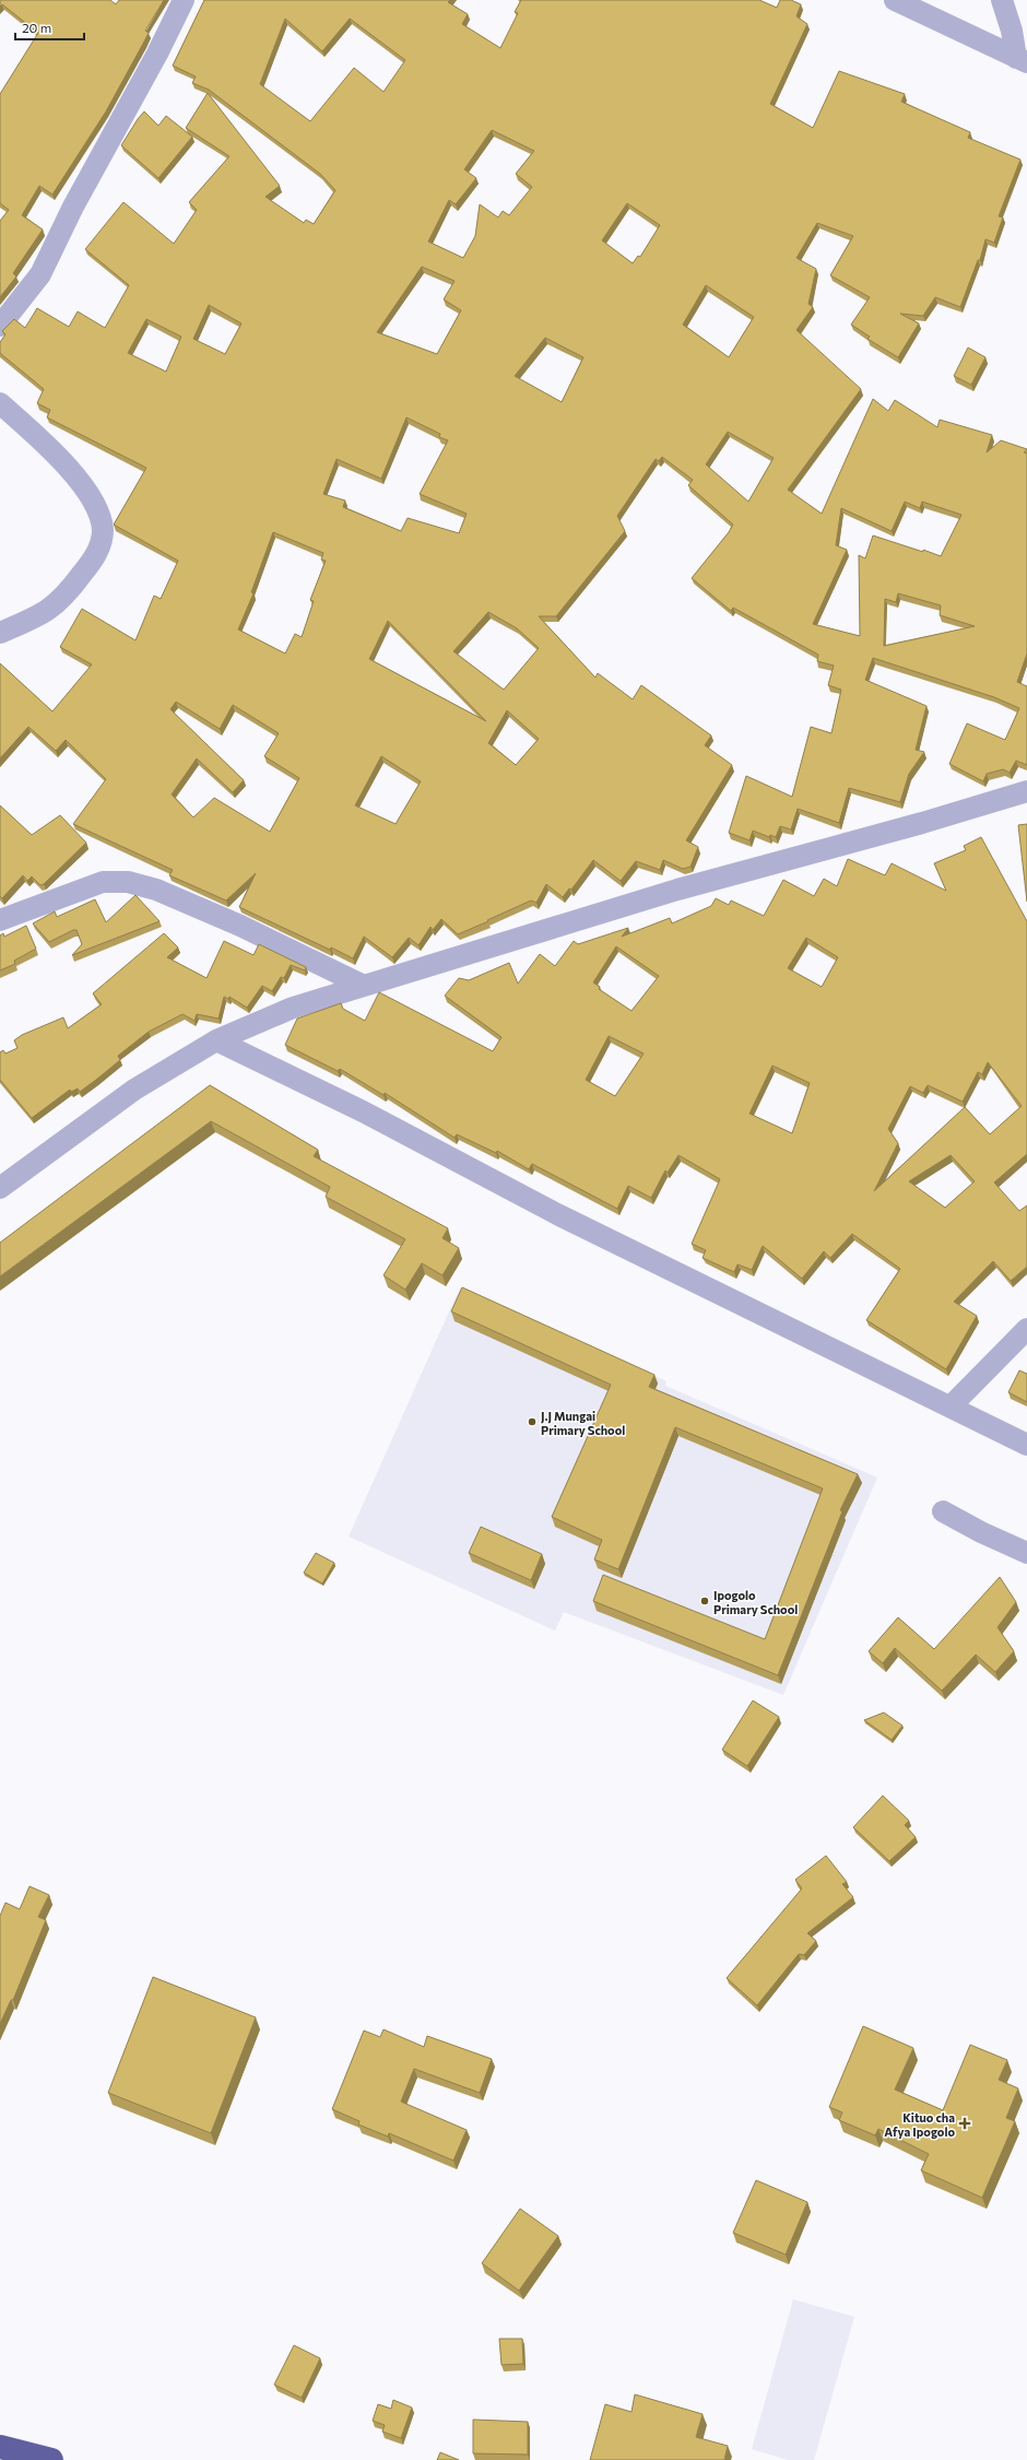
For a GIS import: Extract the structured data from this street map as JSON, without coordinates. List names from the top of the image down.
{
  "places": {
    "other": ["J.J Mungai Primary School", "Ipogolo Primary School"],
    "health": ["Kituo cha Afya Ipogolo"]
  },
  "scale_bar": "20 m"
}
